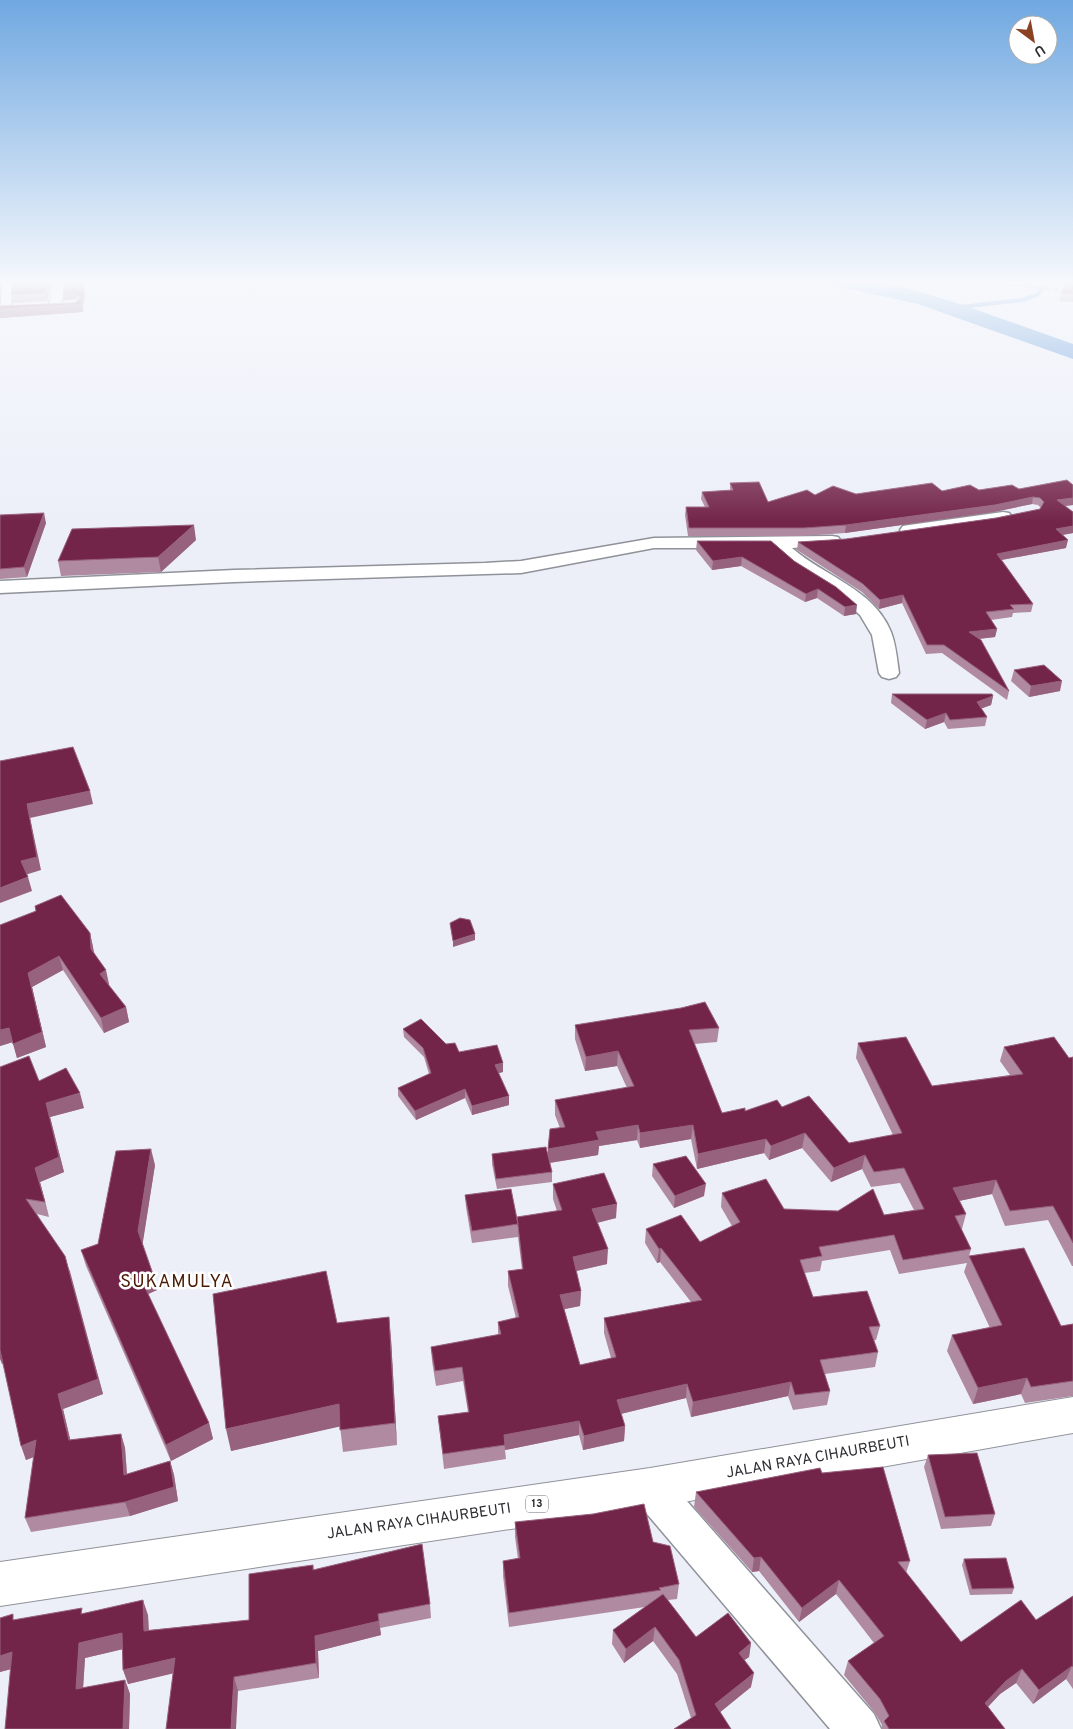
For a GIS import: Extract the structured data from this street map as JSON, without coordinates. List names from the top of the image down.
{
  "streets": {
    "highway": ["JALAN RAYA CIHAURBEUTI", "13"]
  },
  "districts": ["SUKAMULYA"],
  "north": "bottom right"
}
